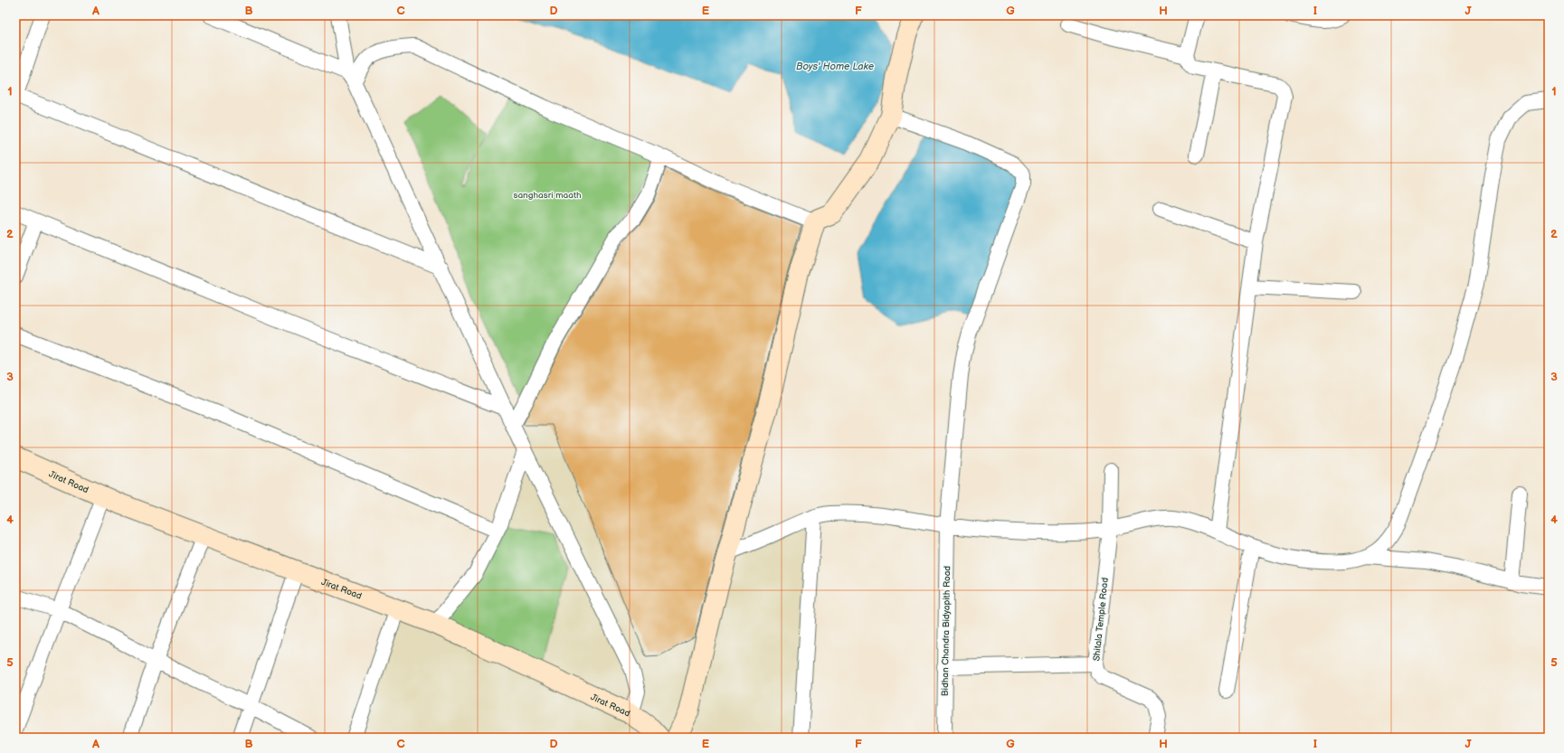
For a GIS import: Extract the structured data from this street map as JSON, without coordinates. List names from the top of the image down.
{
  "streets": {
    "street": ["Jirat Road", "Shitala Temple Road", "Bidhan Chandra Bidyapith Road"]
  },
  "water": ["Boys' Home Lake"],
  "parks": ["sanghasri maath"],
  "grid": {
    "columns": [
      "A",
      "B",
      "C",
      "D",
      "E",
      "F",
      "G",
      "H",
      "I",
      "J"
    ],
    "rows": [
      "1",
      "2",
      "3",
      "4",
      "5"
    ]
  }
}
